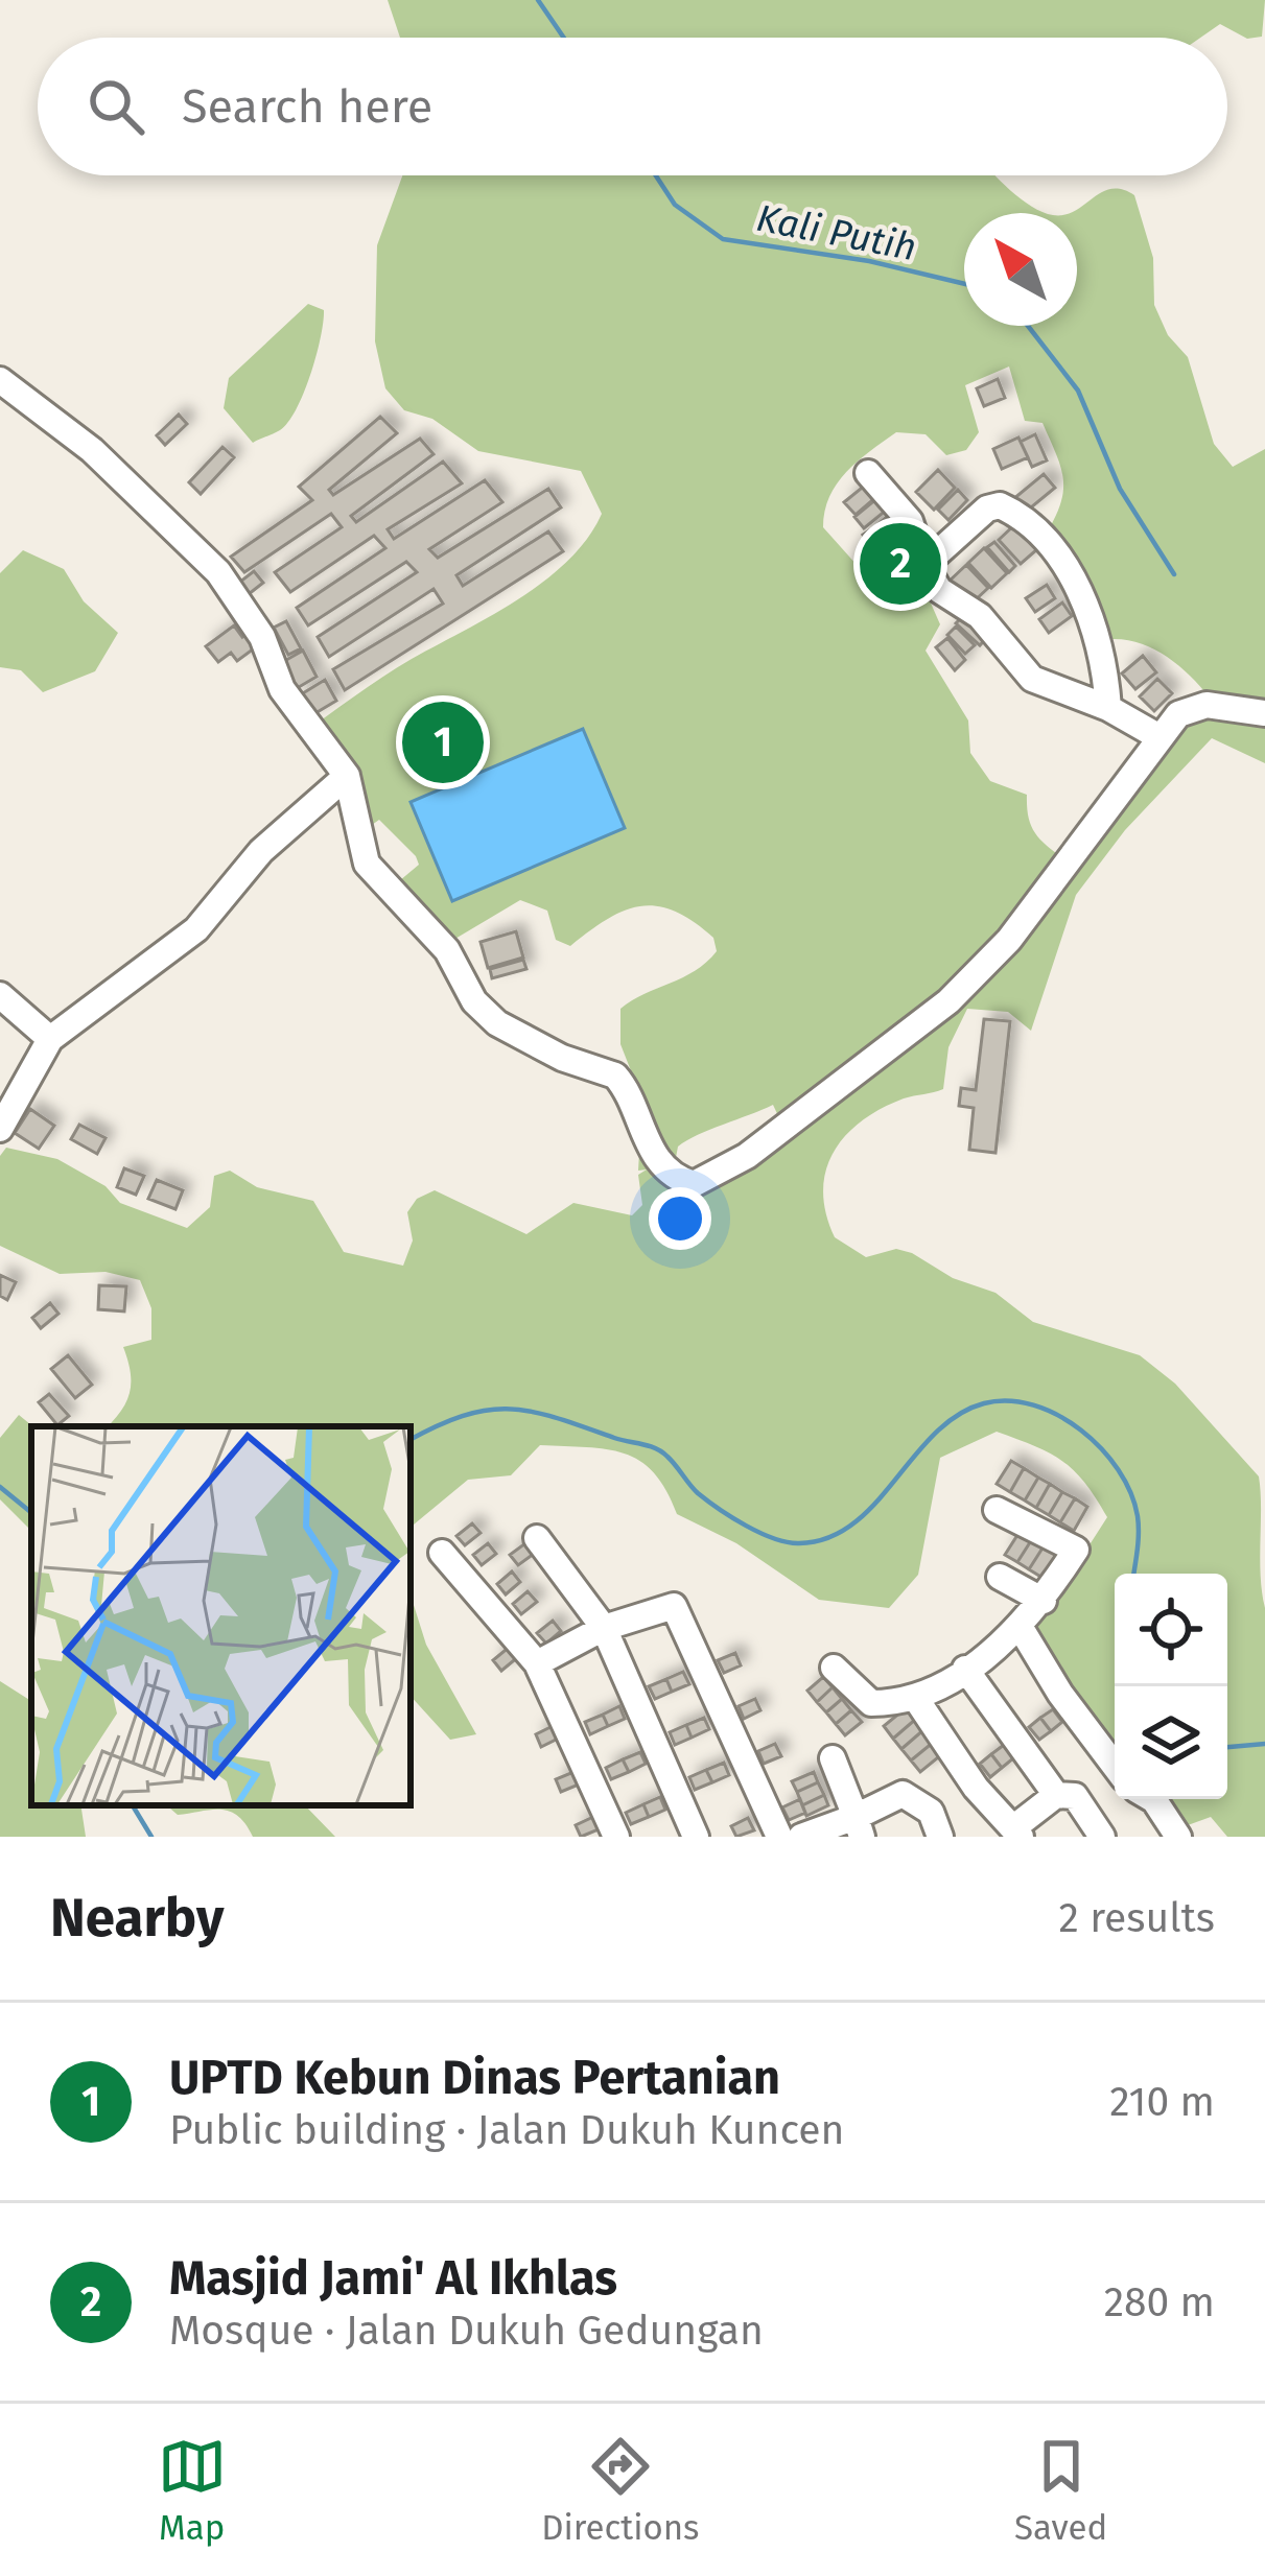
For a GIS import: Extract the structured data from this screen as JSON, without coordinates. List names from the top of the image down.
{
  "water": ["Kali Putih"],
  "north": "top left",
  "page": {
    "search": "Search here",
    "pins": ["2", "1"],
    "heading": ["Nearby", "2 results"],
    "list": [
      {
        "mark": "1",
        "name": "UPTD Kebun Dinas Pertanian",
        "note": "Public building · Jalan Dukuh Kuncen",
        "value": "210 m"
      },
      {
        "mark": "2",
        "name": "Masjid Jami' Al Ikhlas",
        "note": "Mosque · Jalan Dukuh Gedungan",
        "value": "280 m"
      }
    ],
    "nav": ["Map", "Directions", "Saved"]
  }
}
